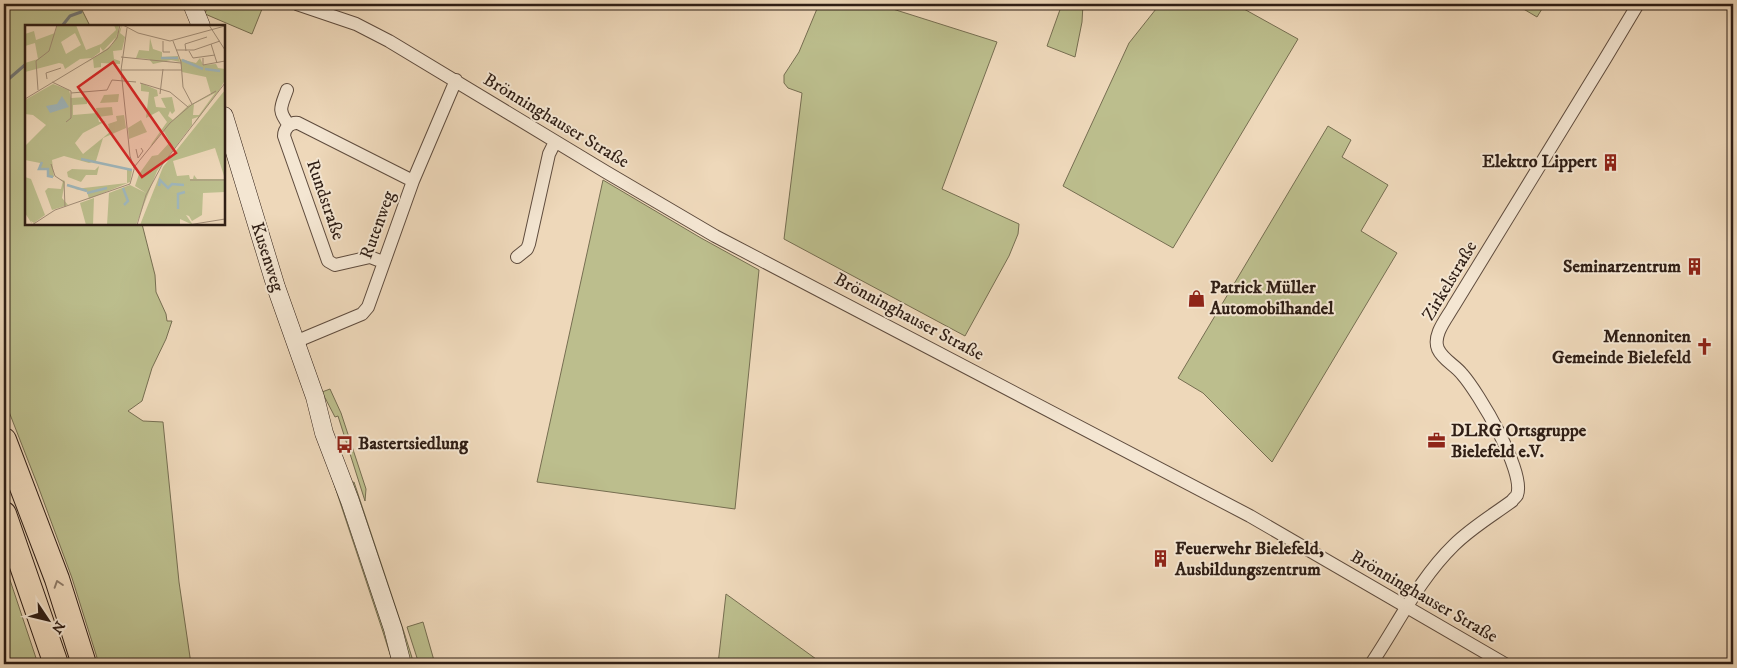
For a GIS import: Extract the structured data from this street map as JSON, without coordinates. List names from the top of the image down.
{
  "streets": {
    "street": [
      "Brönninghauser Straße",
      "Rundstraße",
      "Rutenweg",
      "Kusenweg",
      "Zirkelstraße"
    ]
  },
  "crossings": [
    ["Brönninghauser Straße", "Rutenweg"],
    ["Brönninghauser Straße", "Zirkelstraße"],
    ["Rundstraße", "Rutenweg"],
    ["Rutenweg", "Kusenweg"]
  ],
  "places": {
    "building": ["Elektro Lippert", "Seminarzentrum", "Feuerwehr Bielefeld, Ausbildungszentrum"],
    "shop": ["Patrick Müller Automobilhandel"],
    "church": ["Mennoniten Gemeinde Bielefeld"],
    "office": ["DLRG Ortsgruppe Bielefeld e.V."],
    "bus stop": ["Bastertsiedlung"]
  },
  "north": "bottom right"
}
